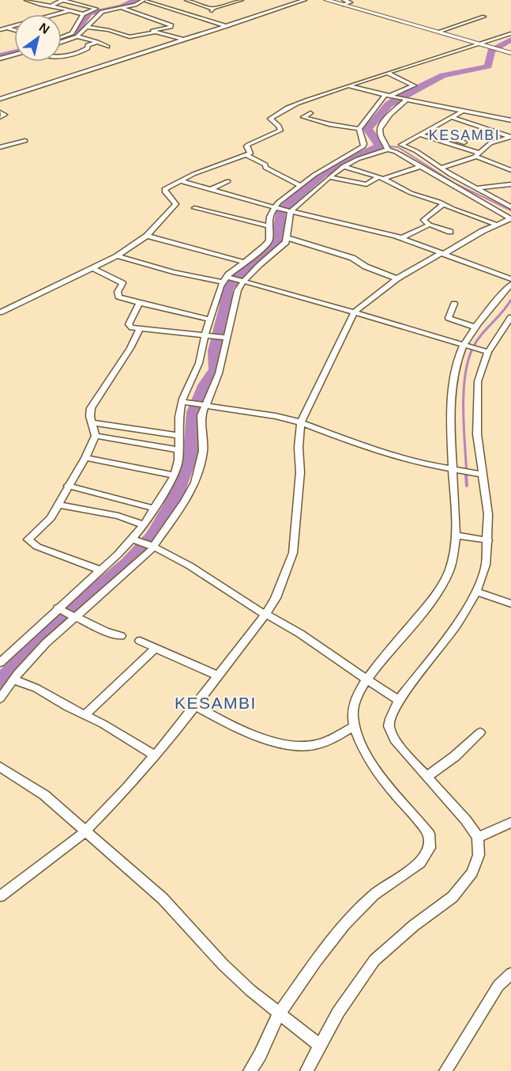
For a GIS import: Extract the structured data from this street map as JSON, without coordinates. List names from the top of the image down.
{
  "districts": ["KESAMBI", "KESAMBI"],
  "north": "top right"
}
